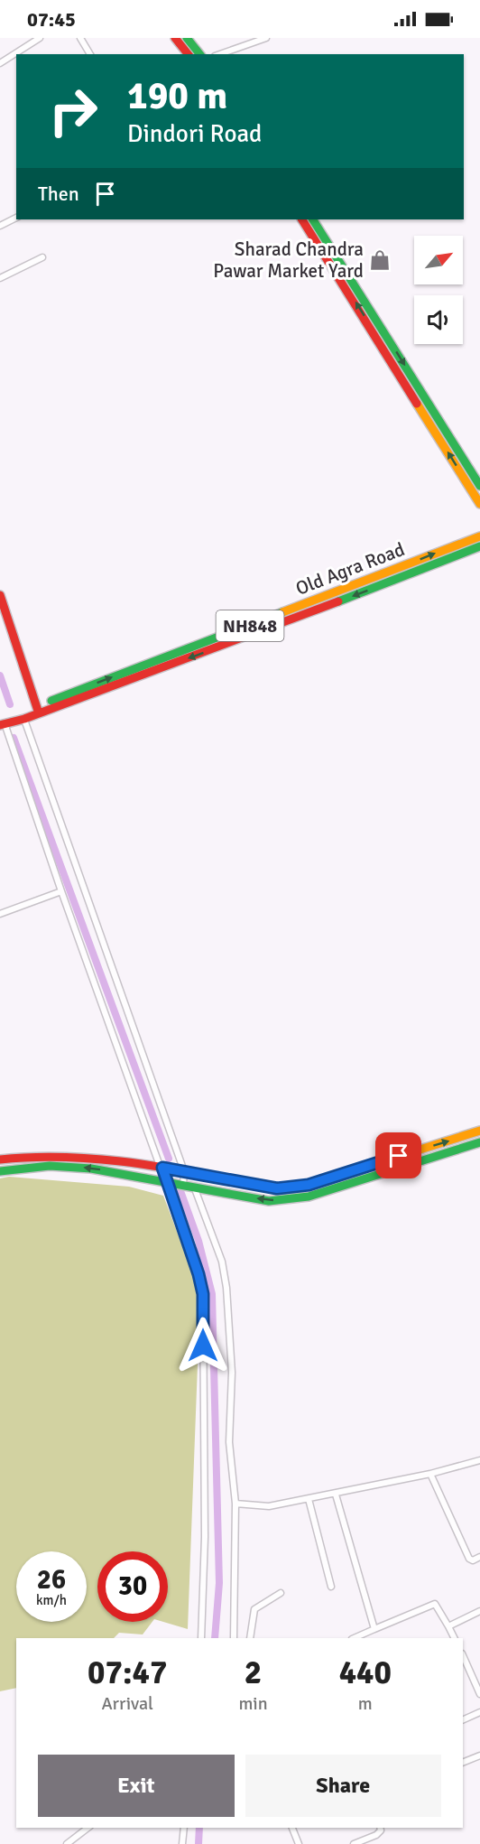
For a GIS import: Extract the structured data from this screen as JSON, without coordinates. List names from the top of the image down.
{
  "streets": {
    "main road": ["Old Agra Road", "NH848"]
  },
  "crossings": [
    ["Old Agra Road", "NH848"]
  ],
  "places": {
    "shop": ["Sharad Chandra Pawar Market Yard"]
  },
  "north": "top right",
  "page": {
    "status": "07:45",
    "turn": ["190 m", "Dindori Road"],
    "then": "Then",
    "speed": "26 km/h",
    "limit": "30",
    "eta": [
      "07:47",
      "Arrival",
      "2",
      "min",
      "440",
      "m"
    ],
    "buttons": ["Exit", "Share"]
  }
}
